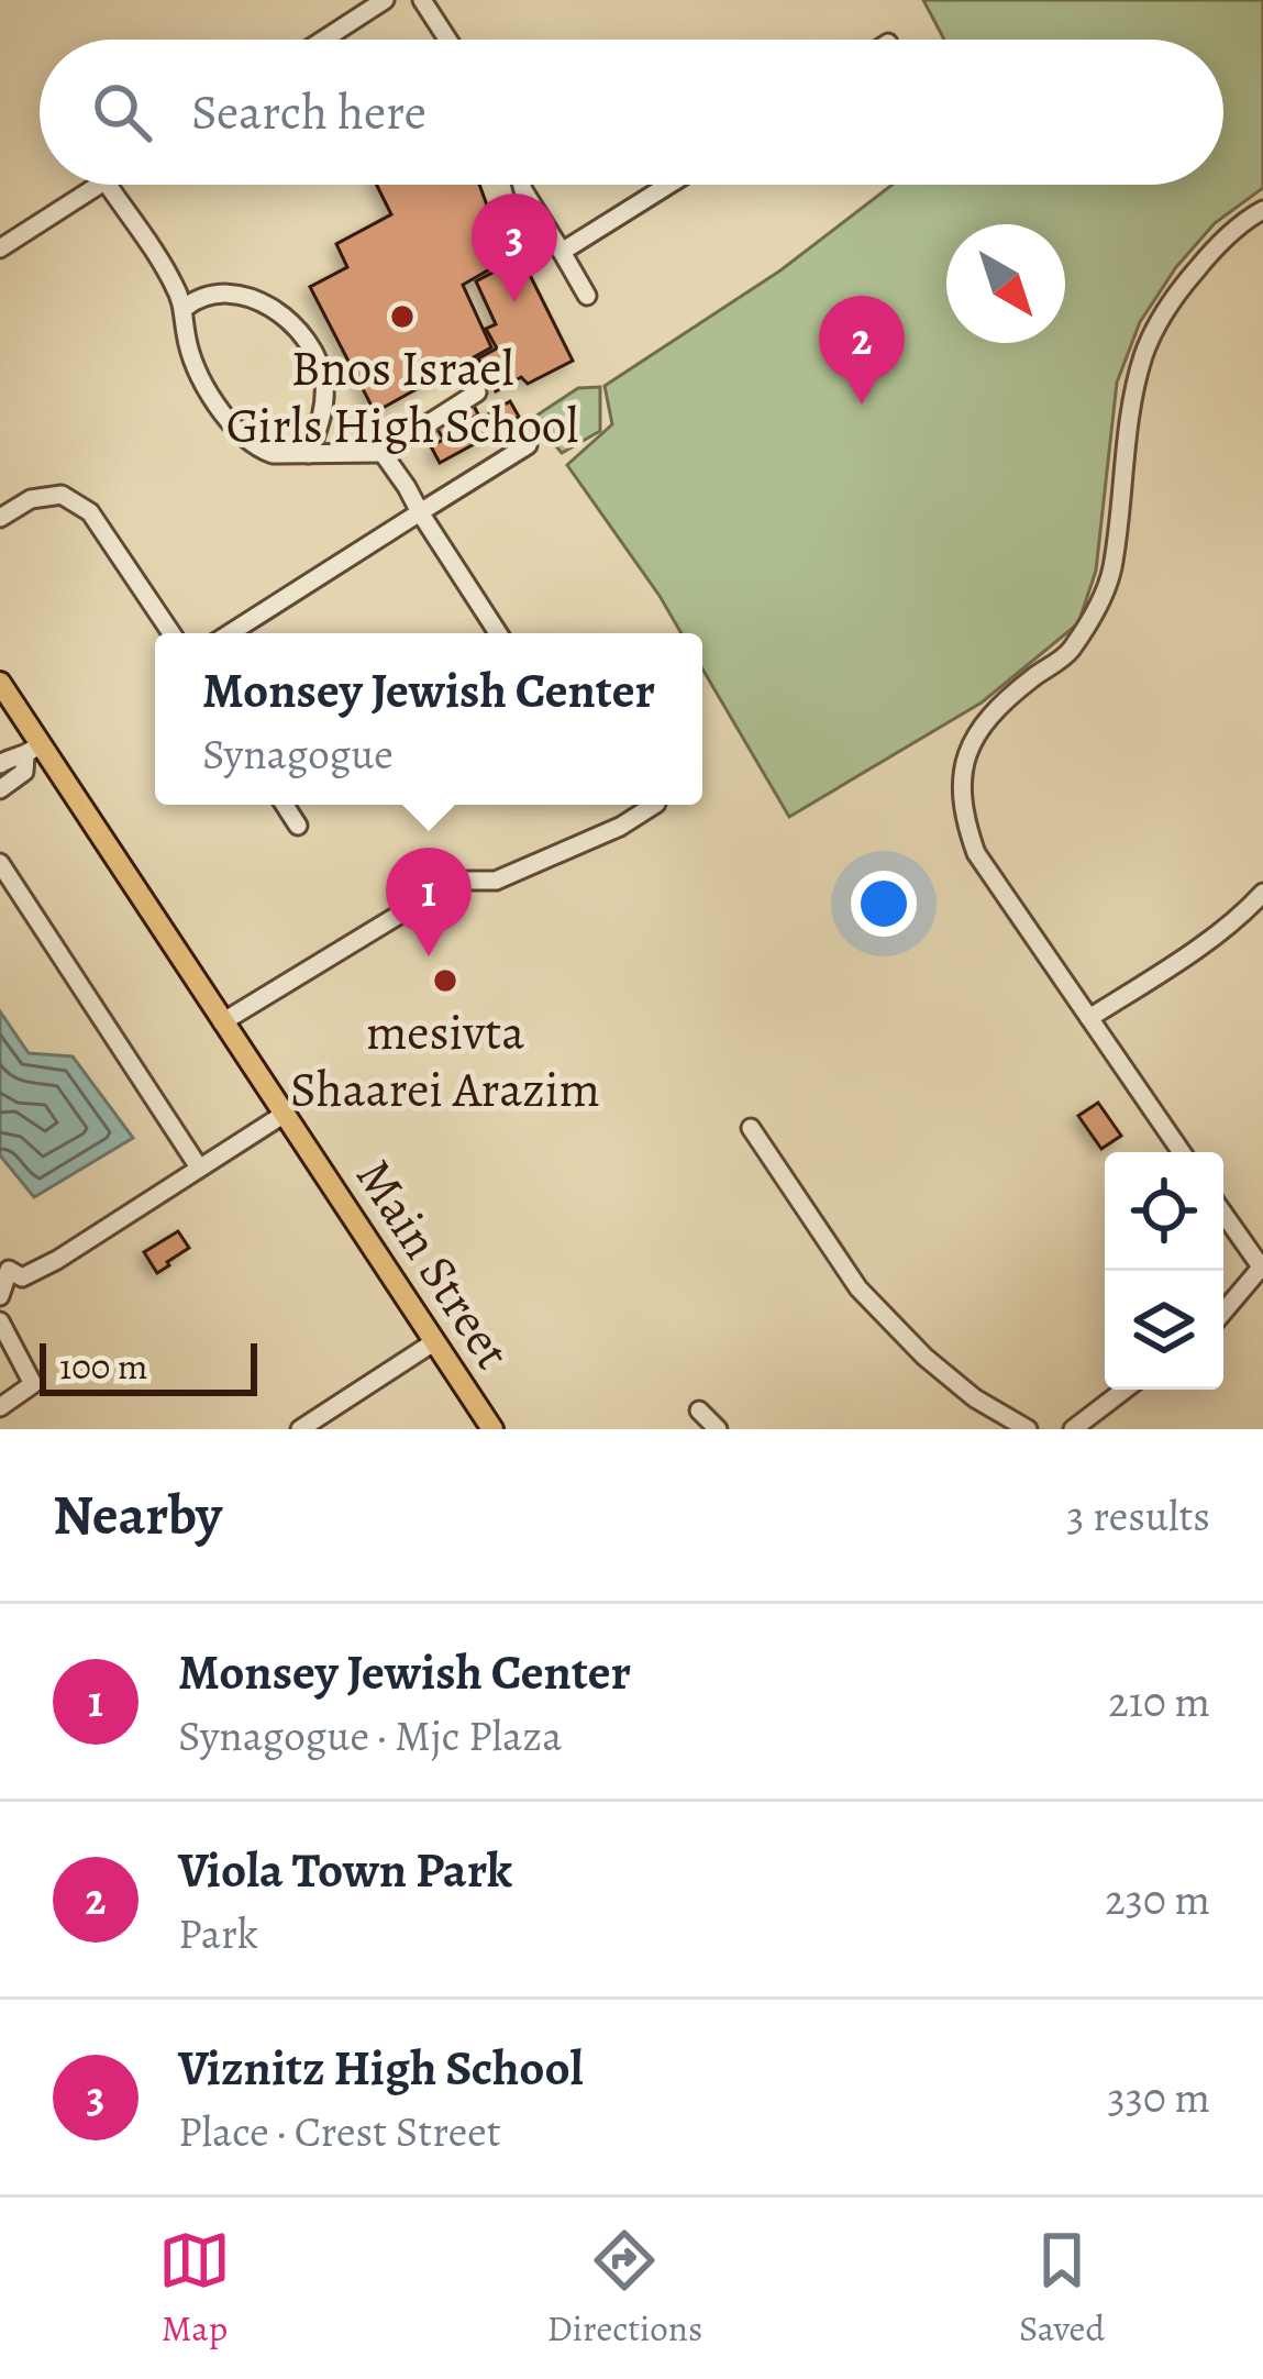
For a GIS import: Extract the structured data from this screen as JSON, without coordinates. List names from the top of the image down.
{
  "streets": {
    "main road": ["Main Street"]
  },
  "places": ["Bnos Israel Girls High School", "mesivta Shaarei Arazim"],
  "scale_bar": "100 m",
  "north": "bottom right",
  "page": {
    "search": "Search here",
    "pins": ["3", "2", "1"],
    "popup": ["Monsey Jewish Center", "Synagogue"],
    "scale": "100 m",
    "heading": ["Nearby", "3 results"],
    "list": [
      {
        "mark": "1",
        "name": "Monsey Jewish Center",
        "note": "Synagogue · Mjc Plaza",
        "value": "210 m"
      },
      {
        "mark": "2",
        "name": "Viola Town Park",
        "note": "Park",
        "value": "230 m"
      },
      {
        "mark": "3",
        "name": "Viznitz High School",
        "note": "Place · Crest Street",
        "value": "330 m"
      }
    ],
    "nav": ["Map", "Directions", "Saved"]
  }
}
